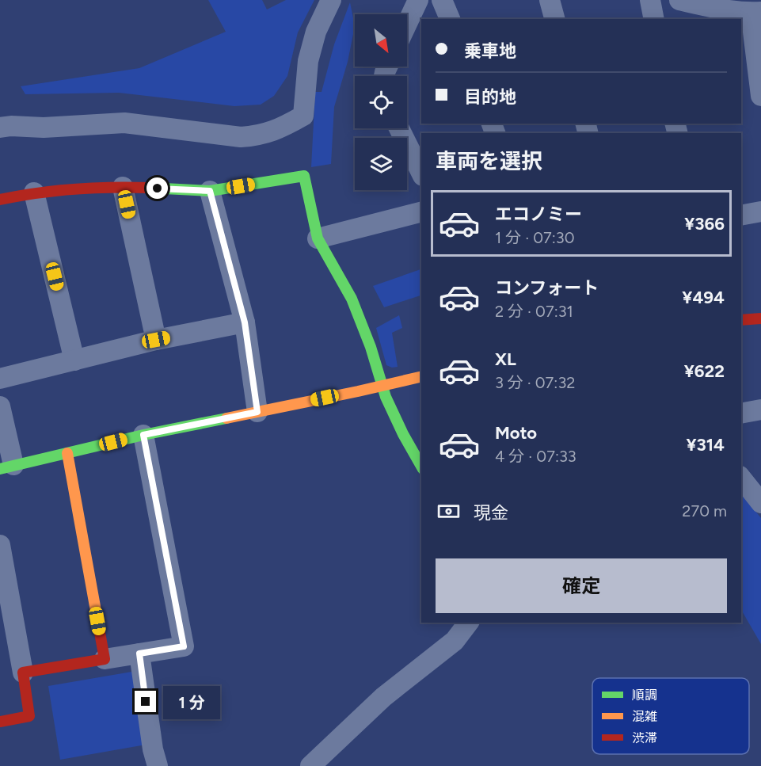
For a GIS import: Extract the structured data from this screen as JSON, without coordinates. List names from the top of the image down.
{
  "legend": ["順調", "混雑", "渋滞"],
  "north": "bottom right",
  "page": {
    "banner": ["乗車地", "目的地"],
    "heading": "車両を選択",
    "list": [
      {
        "name": "エコノミー",
        "note": "1 分 · 07:30",
        "value": "¥366"
      },
      {
        "name": "コンフォート",
        "note": "2 分 · 07:31",
        "value": "¥494"
      },
      {
        "name": "XL",
        "note": "3 分 · 07:32",
        "value": "¥622"
      },
      {
        "name": "Moto",
        "note": "4 分 · 07:33",
        "value": "¥314"
      }
    ],
    "pay": ["現金", "270 m"],
    "buttons": "確定",
    "bubble": "1 分"
  }
}
